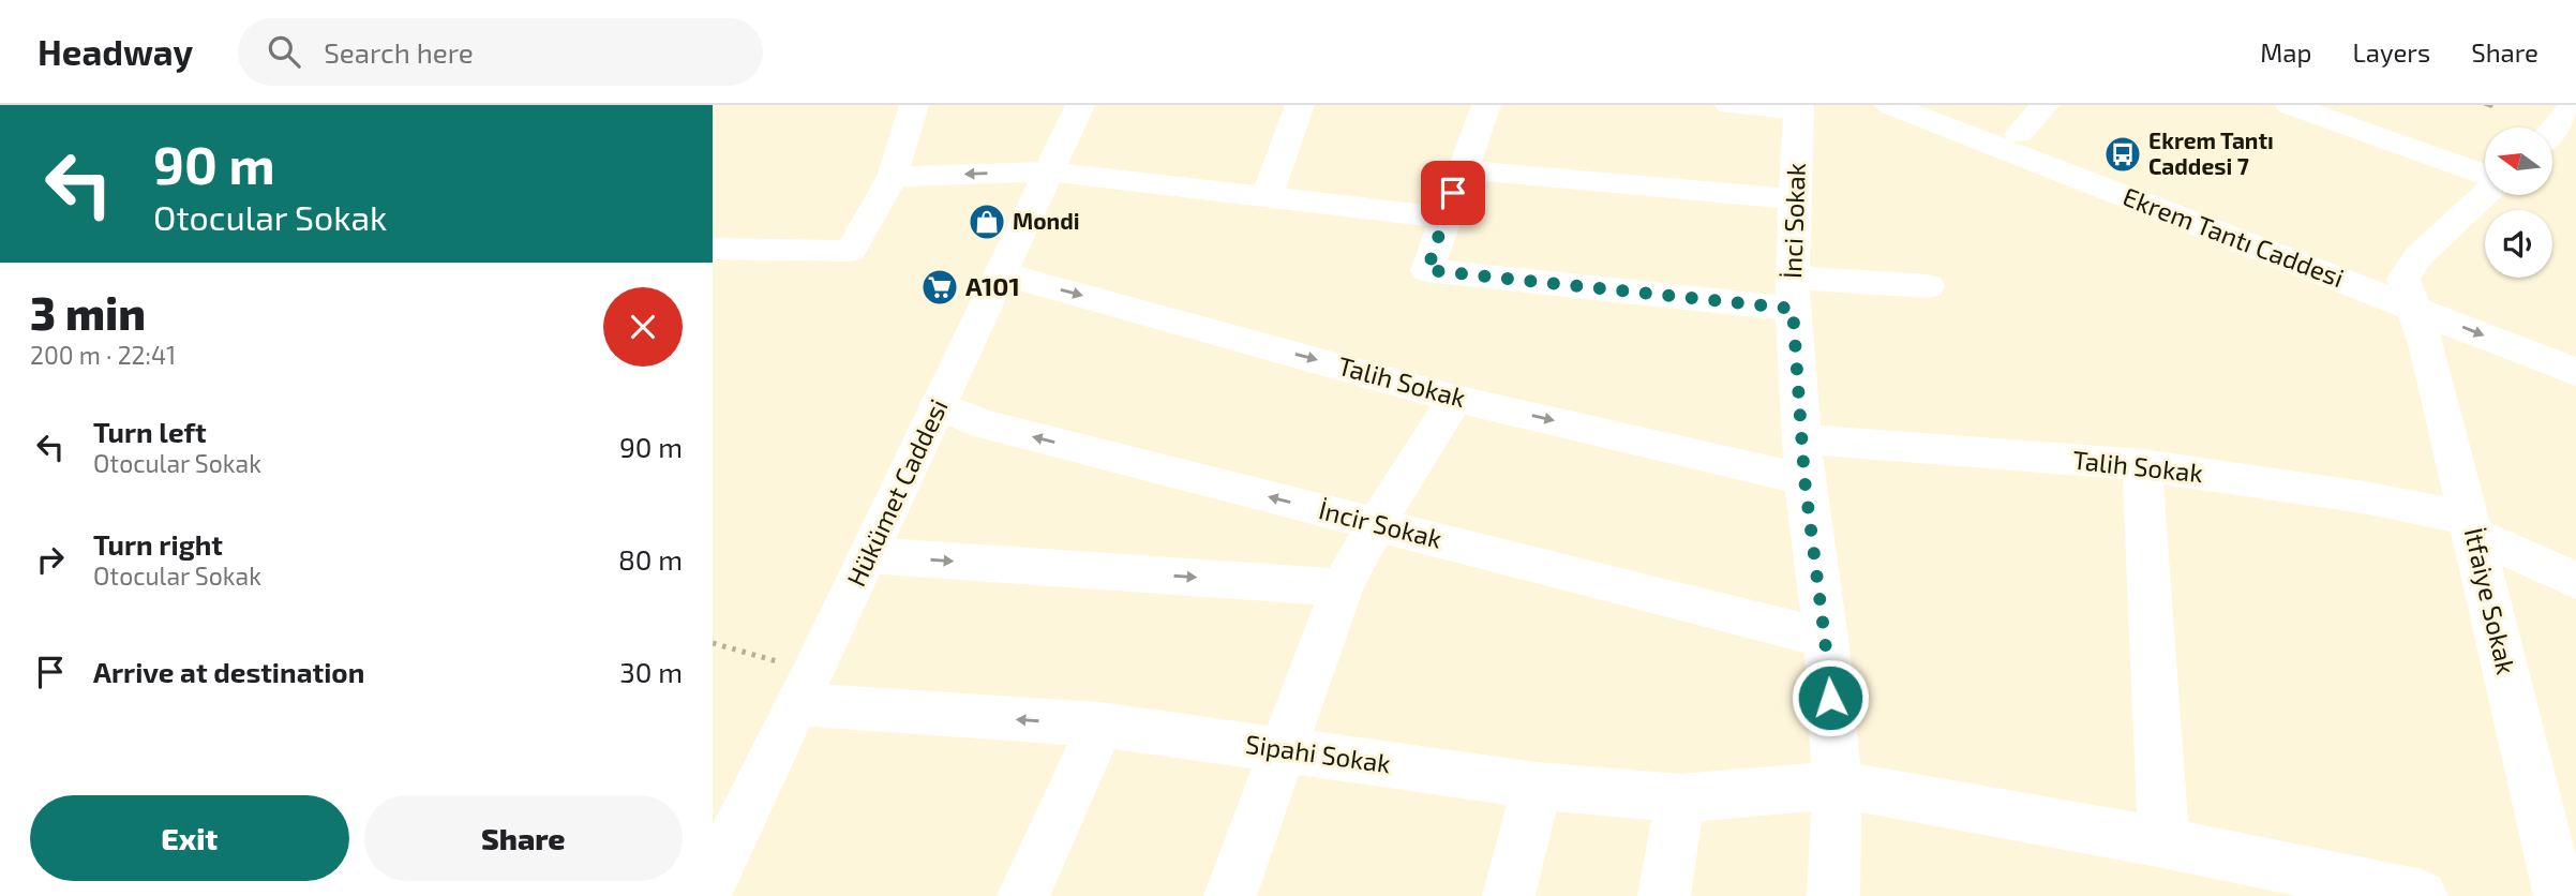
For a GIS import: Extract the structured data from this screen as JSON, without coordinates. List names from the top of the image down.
{
  "streets": {
    "street": [
      "İnci Sokak",
      "Ekrem Tantı Caddesi",
      "Talih Sokak",
      "Hükümet Caddesi",
      "İncir Sokak",
      "İtfaiye Sokak",
      "Sipahi Sokak"
    ]
  },
  "crossings": [
    ["İnci Sokak", "Talih Sokak"],
    ["İnci Sokak", "İncir Sokak"],
    ["İnci Sokak", "Sipahi Sokak"],
    ["Ekrem Tantı Caddesi", "İtfaiye Sokak"],
    ["Talih Sokak", "Hükümet Caddesi"],
    ["Talih Sokak", "İtfaiye Sokak"],
    ["Hükümet Caddesi", "İncir Sokak"],
    ["Hükümet Caddesi", "Sipahi Sokak"]
  ],
  "places": {
    "bus stop": ["Ekrem Tantı Caddesi 7"],
    "shop": ["Mondi"],
    "supermarket": ["A101"]
  },
  "north": "left",
  "page": {
    "header": "Headway",
    "search": "Search here",
    "nav": ["Map", "Layers", "Share"],
    "turn": ["90 m", "Otocular Sokak"],
    "heading": ["3 min", "200 m · 22:41"],
    "list": [
      {
        "name": "Turn left",
        "note": "Otocular Sokak",
        "value": "90 m"
      },
      {
        "name": "Turn right",
        "note": "Otocular Sokak",
        "value": "80 m"
      },
      {
        "name": "Arrive at destination",
        "value": "30 m"
      }
    ],
    "buttons": ["Exit", "Share"]
  }
}
